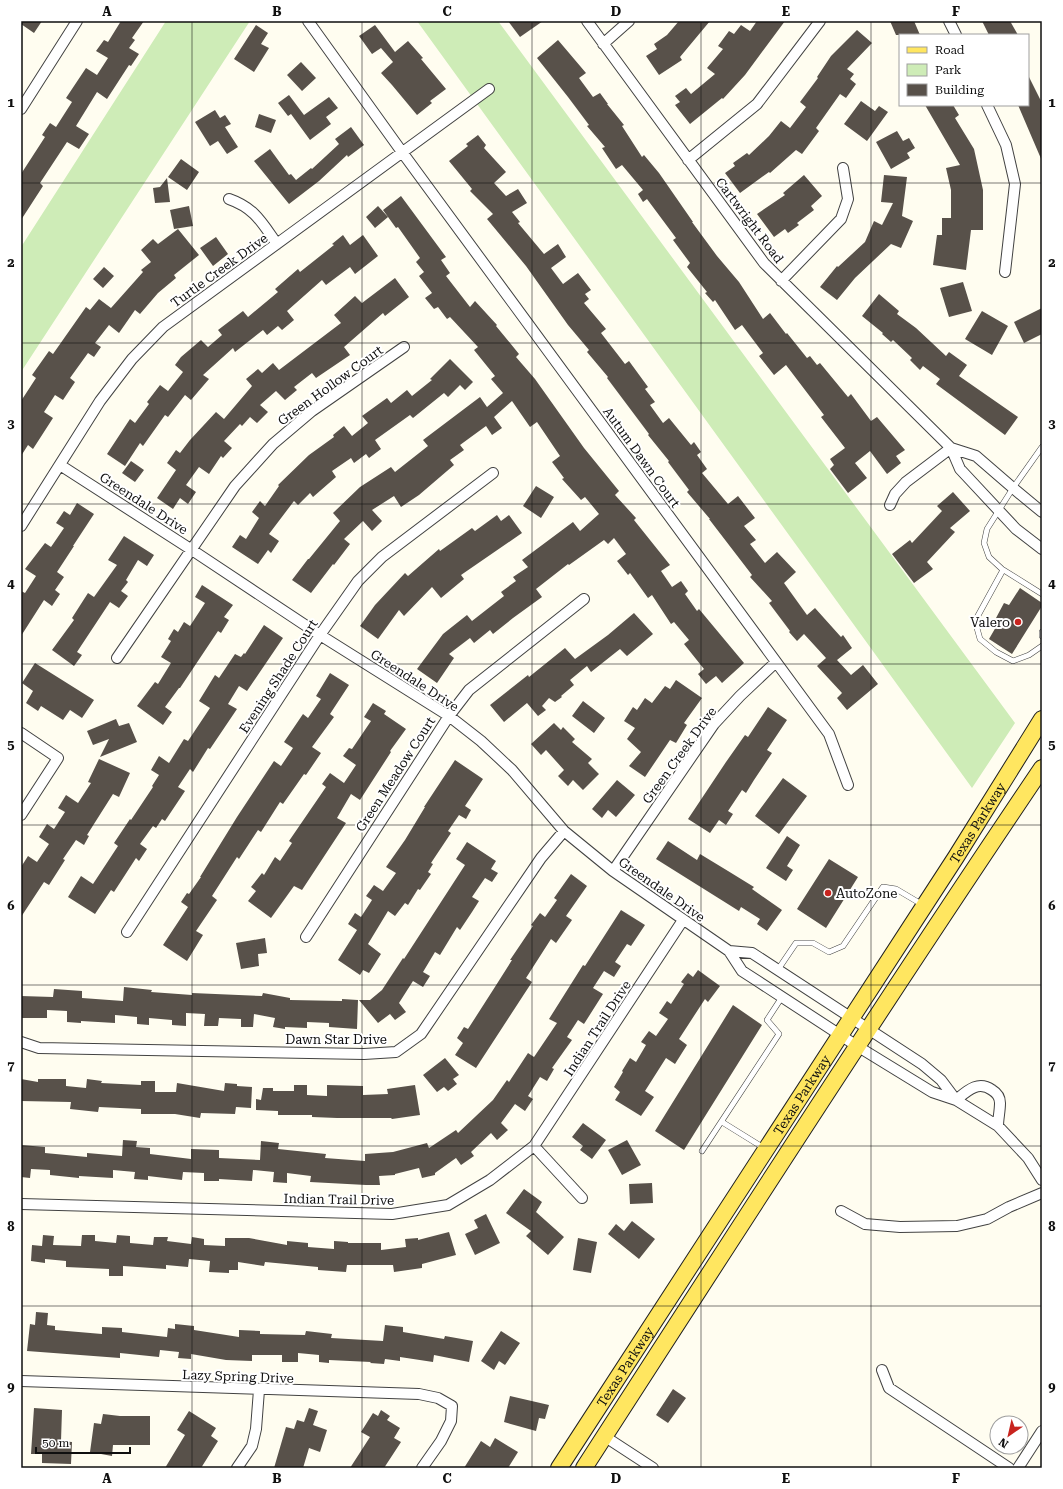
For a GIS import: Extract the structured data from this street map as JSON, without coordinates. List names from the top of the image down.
{
  "streets": {
    "main road": ["Texas Parkway"],
    "street": [
      "Cartwright Road",
      "Turtle Creek Drive",
      "Green Hollow Court",
      "Autum Dawn Court",
      "Greendale Drive",
      "Evening Shade Court",
      "Green Creek Drive",
      "Green Meadow Court",
      "Indian Trail Drive",
      "Dawn Star Drive",
      "Lazy Spring Drive"
    ]
  },
  "crossings": [
    ["Turtle Creek Drive", "Autum Dawn Court"],
    ["Turtle Creek Drive", "Greendale Drive"],
    ["Green Hollow Court", "Greendale Drive"],
    ["Autum Dawn Court", "Green Creek Drive"],
    ["Greendale Drive", "Evening Shade Court"],
    ["Greendale Drive", "Green Creek Drive"],
    ["Greendale Drive", "Green Meadow Court"],
    ["Greendale Drive", "Texas Parkway"],
    ["Greendale Drive", "Indian Trail Drive"],
    ["Greendale Drive", "Dawn Star Drive"]
  ],
  "places": ["Valero", "AutoZone"],
  "legend": ["Road", "Park", "Building"],
  "scale_bar": "50 m",
  "north": "bottom left",
  "grid": {
    "columns": [
      "A",
      "B",
      "C",
      "D",
      "E",
      "F"
    ],
    "rows": [
      "1",
      "2",
      "3",
      "4",
      "5",
      "6",
      "7",
      "8",
      "9"
    ]
  }
}
